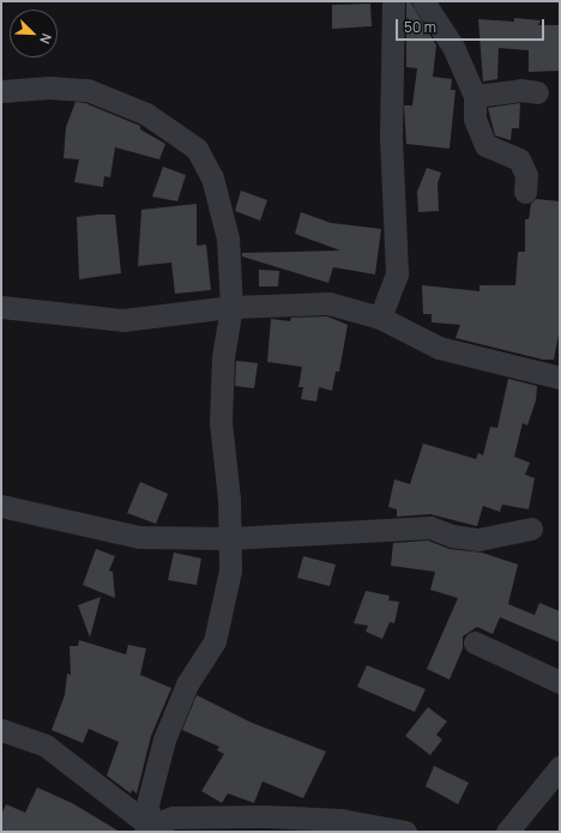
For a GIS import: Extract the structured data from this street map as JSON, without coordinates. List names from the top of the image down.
{
  "scale_bar": "50 m",
  "north": "bottom right"
}
